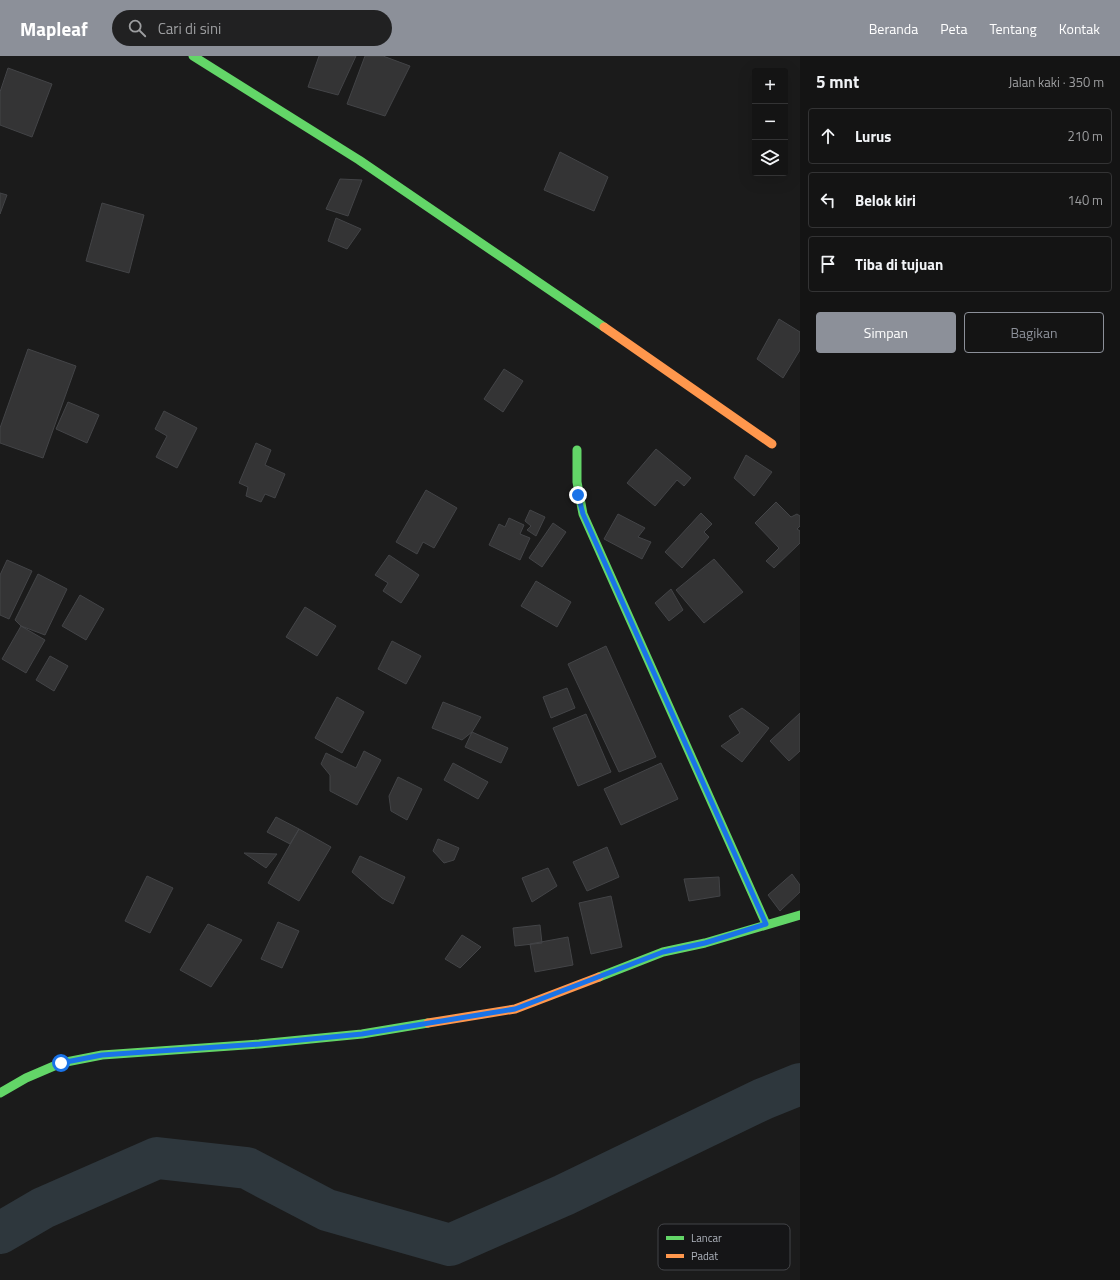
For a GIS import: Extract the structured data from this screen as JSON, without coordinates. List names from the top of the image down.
{
  "legend": ["Lancar", "Padat"],
  "page": {
    "header": "Mapleaf",
    "search": "Cari di sini",
    "nav": [
      "Beranda",
      "Peta",
      "Tentang",
      "Kontak"
    ],
    "heading": ["5 mnt", "Jalan kaki · 350 m"],
    "map_buttons": ["+", "−"],
    "list": [
      ["Lurus", "210 m"],
      ["Belok kiri", "140 m"],
      "Tiba di tujuan"
    ],
    "buttons": ["Simpan", "Bagikan"]
  }
}
